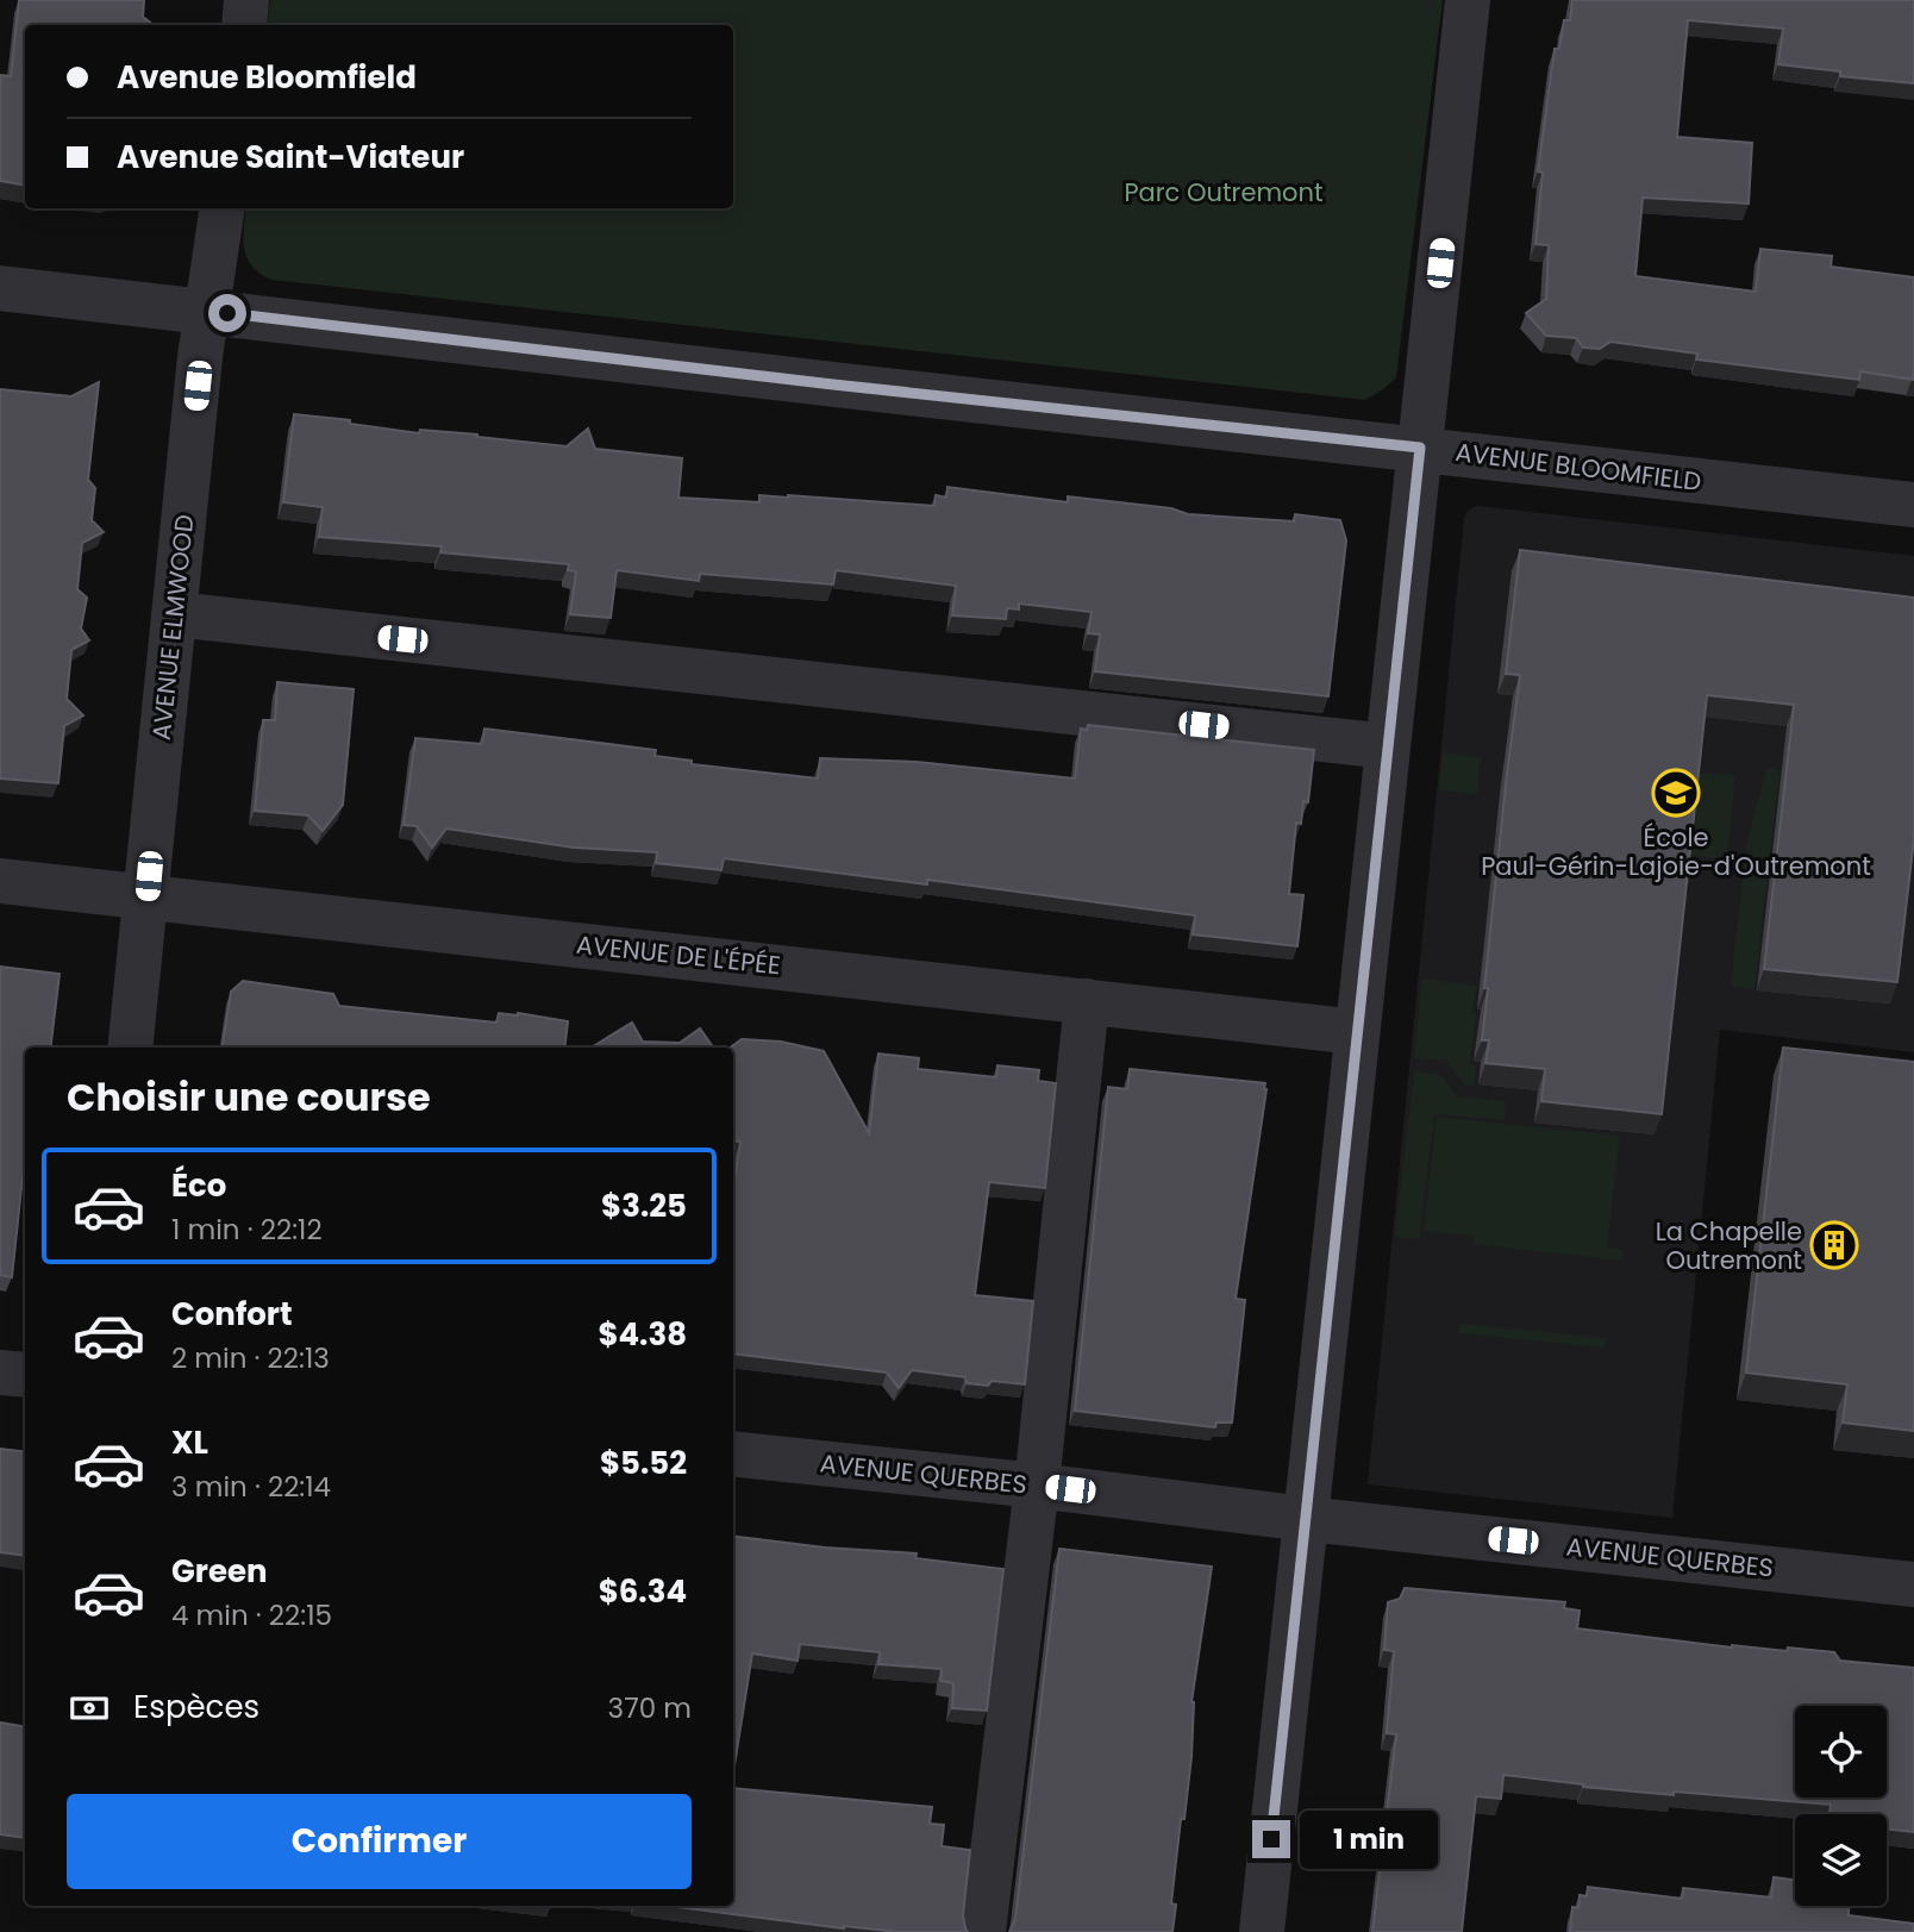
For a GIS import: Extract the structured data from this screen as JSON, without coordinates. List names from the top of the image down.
{
  "streets": {
    "street": [
      "AVENUE BLOOMFIELD",
      "AVENUE ELMWOOD",
      "AVENUE DE L'ÉPÉE",
      "AVENUE QUERBES"
    ]
  },
  "crossings": [
    ["AVENUE BLOOMFIELD", "AVENUE ELMWOOD"],
    ["AVENUE ELMWOOD", "AVENUE DE L'ÉPÉE"]
  ],
  "parks": ["Parc Outremont"],
  "places": {
    "school or university": ["École Paul-Gérin-Lajoie-d'Outremont"],
    "building": ["La Chapelle Outremont"]
  },
  "page": {
    "banner": ["Avenue Bloomfield", "Avenue Saint-Viateur"],
    "heading": "Choisir une course",
    "list": [
      {
        "name": "Éco",
        "note": "1 min · 22:12",
        "value": "$3.25"
      },
      {
        "name": "Confort",
        "note": "2 min · 22:13",
        "value": "$4.38"
      },
      {
        "name": "XL",
        "note": "3 min · 22:14",
        "value": "$5.52"
      },
      {
        "name": "Green",
        "note": "4 min · 22:15",
        "value": "$6.34"
      }
    ],
    "pay": ["Espèces", "370 m"],
    "buttons": "Confirmer",
    "bubble": "1 min"
  }
}
